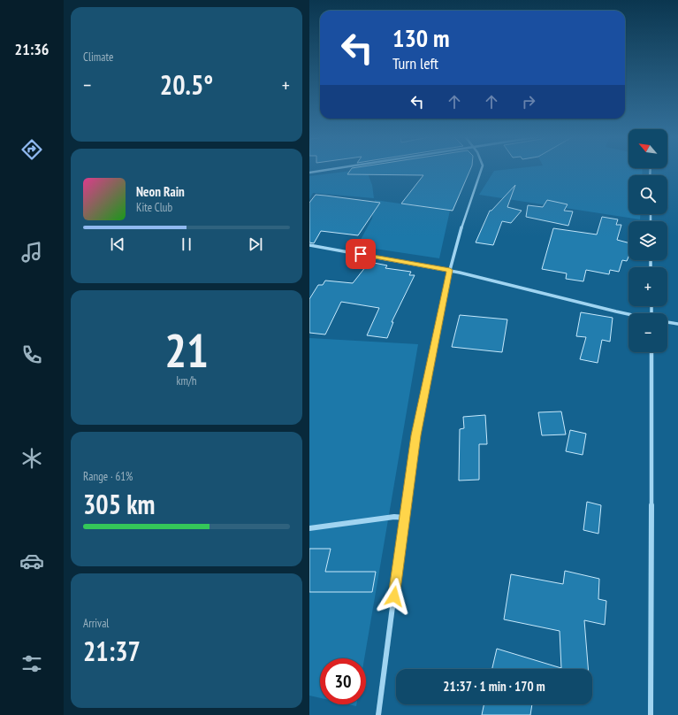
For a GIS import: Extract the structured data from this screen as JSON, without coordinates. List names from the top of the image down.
{
  "north": "top left",
  "page": {
    "tabs": "21:36",
    "tile": [
      "Climate",
      ["21", "km/h"],
      ["Range · 61%", "305 km"],
      ["Arrival", "21:37"]
    ],
    "turn": ["130 m", "Turn left"],
    "heat": ["−", "20.5°", "+"],
    "map_buttons": ["+", "−"],
    "song": ["Neon Rain", "Kite Club"],
    "limit": "30",
    "trip": "21:37 · 1 min · 170 m"
  }
}
